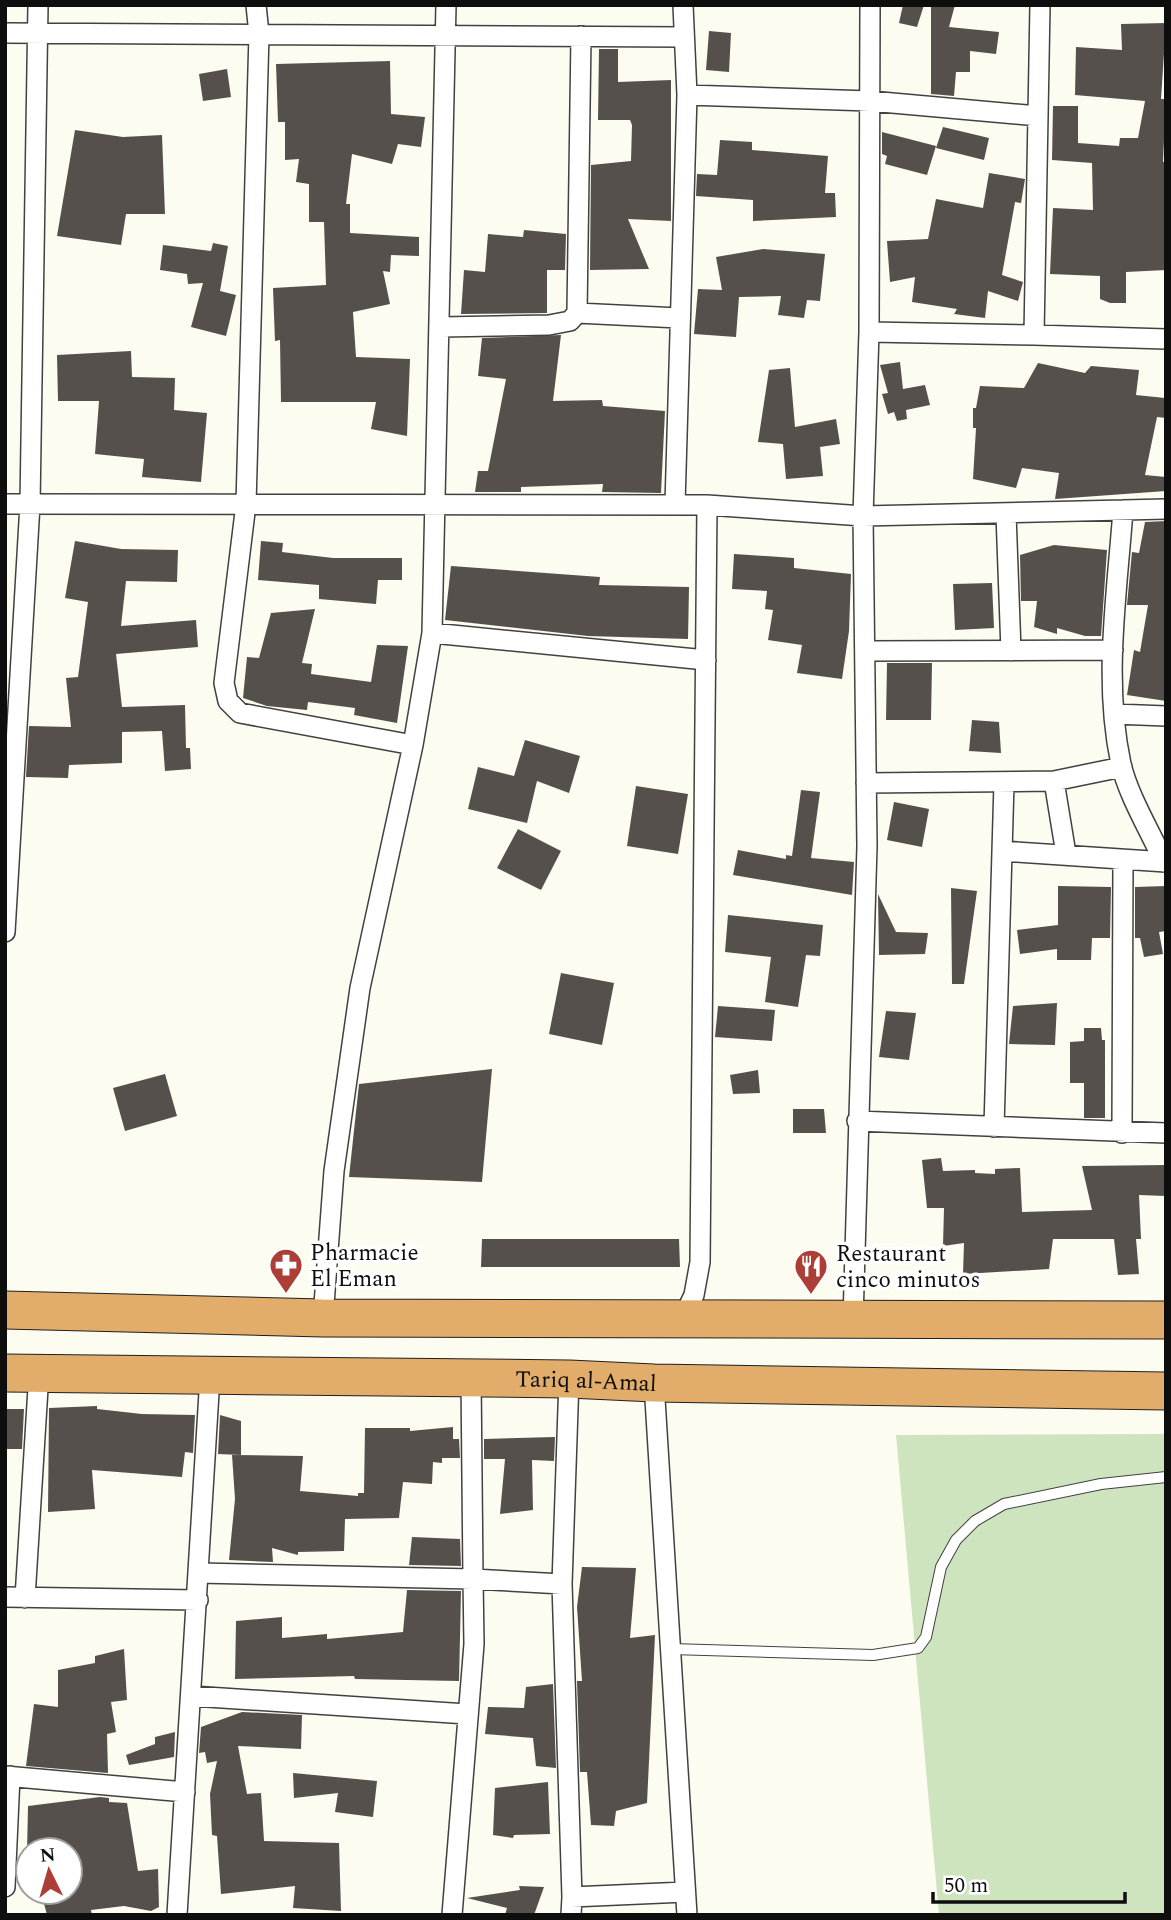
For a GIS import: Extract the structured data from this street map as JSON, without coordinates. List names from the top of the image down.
{
  "streets": {
    "highway": ["Tariq al-Amal"]
  },
  "places": {
    "pharmacy": ["Pharmacie El Eman"],
    "restaurant": ["Restaurant cinco minutos"]
  },
  "scale_bar": "50 m",
  "north": "top"
}
